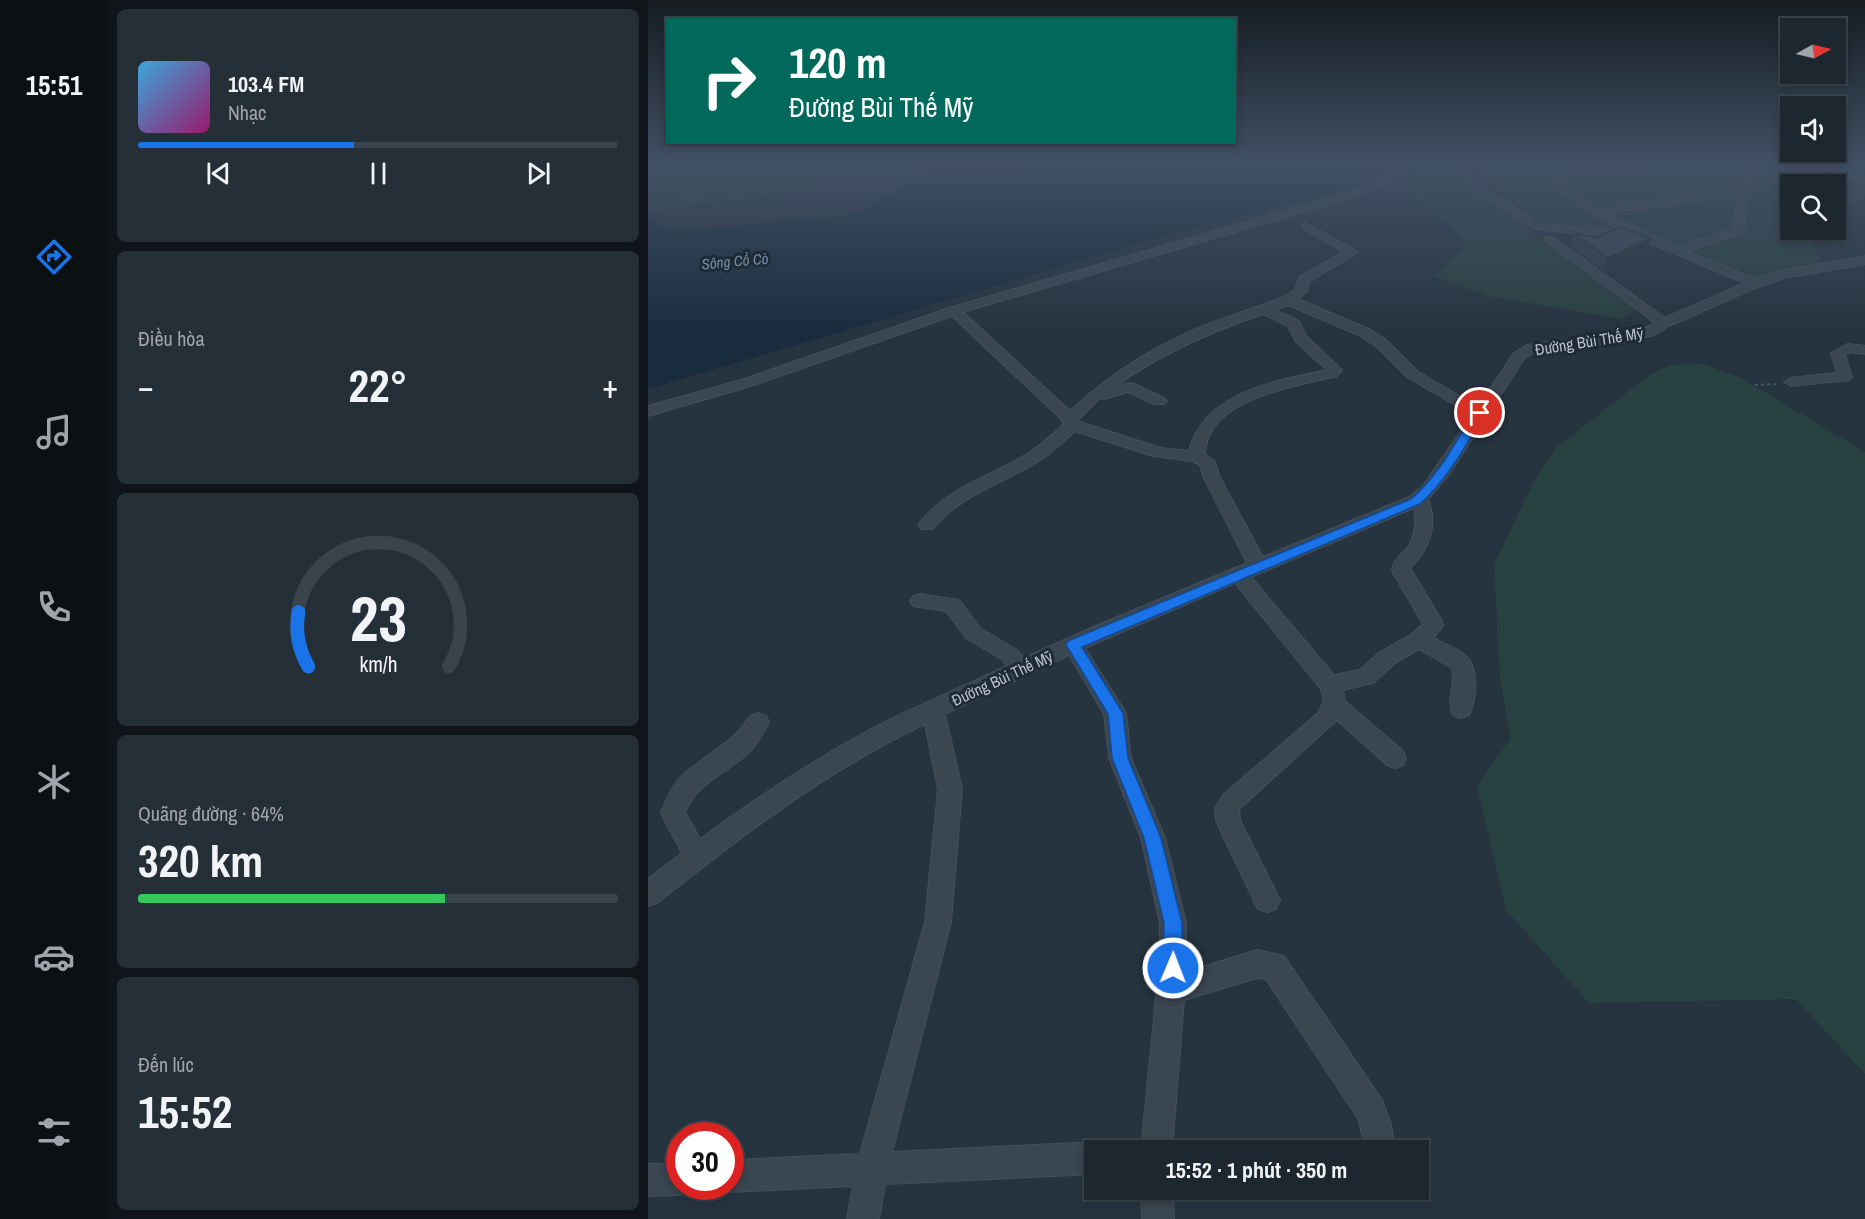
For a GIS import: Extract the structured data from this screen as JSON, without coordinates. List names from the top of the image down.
{
  "streets": {
    "street": ["Đường Bùi Thế Mỹ"]
  },
  "water": ["Sông Cổ Cò"],
  "north": "right",
  "page": {
    "tabs": "15:51",
    "turn": ["120 m", "Đường Bùi Thế Mỹ"],
    "song": ["103.4 FM", "Nhạc"],
    "tile": [
      "Điều hòa",
      ["Quãng đường · 64%", "320 km"],
      ["Đến lúc", "15:52"]
    ],
    "heat": ["−", "22°", "+"],
    "limit": "30",
    "trip": "15:52 · 1 phút · 350 m",
    "gauge": ["23", "km/h"]
  }
}
